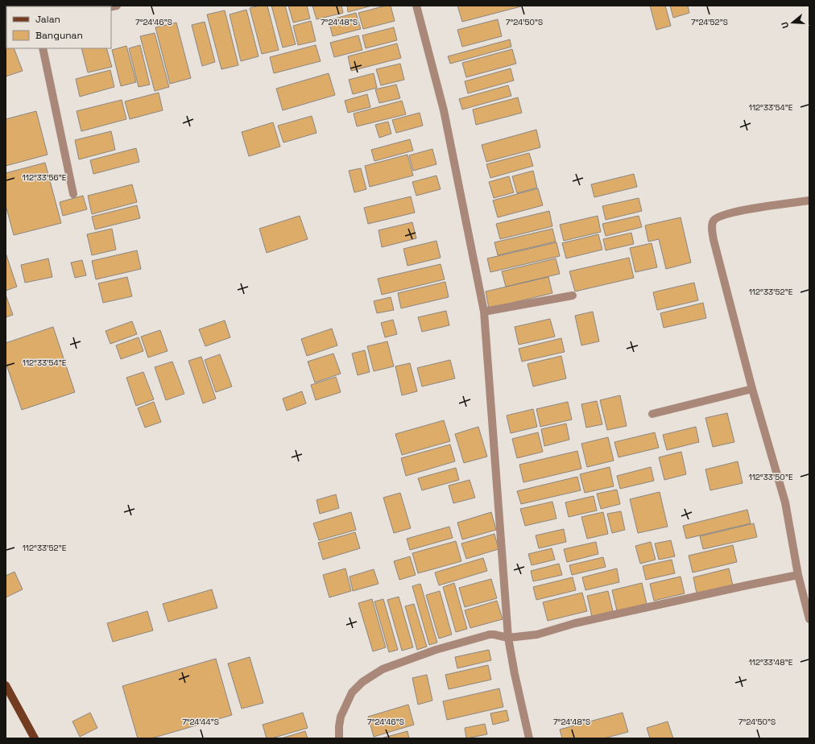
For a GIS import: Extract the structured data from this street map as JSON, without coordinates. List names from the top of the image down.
{
  "legend": ["Jalan", "Bangunan"],
  "north": "left",
  "coordinates": [
    "7°24'46\"S",
    "7°24'48\"S",
    "7°24'50\"S",
    "7°24'52\"S",
    "112°33'54\"E",
    "112°33'56\"E",
    "112°33'52\"E",
    "112°33'50\"E",
    "112°33'48\"E",
    "7°24'44\"S"
  ]
}
